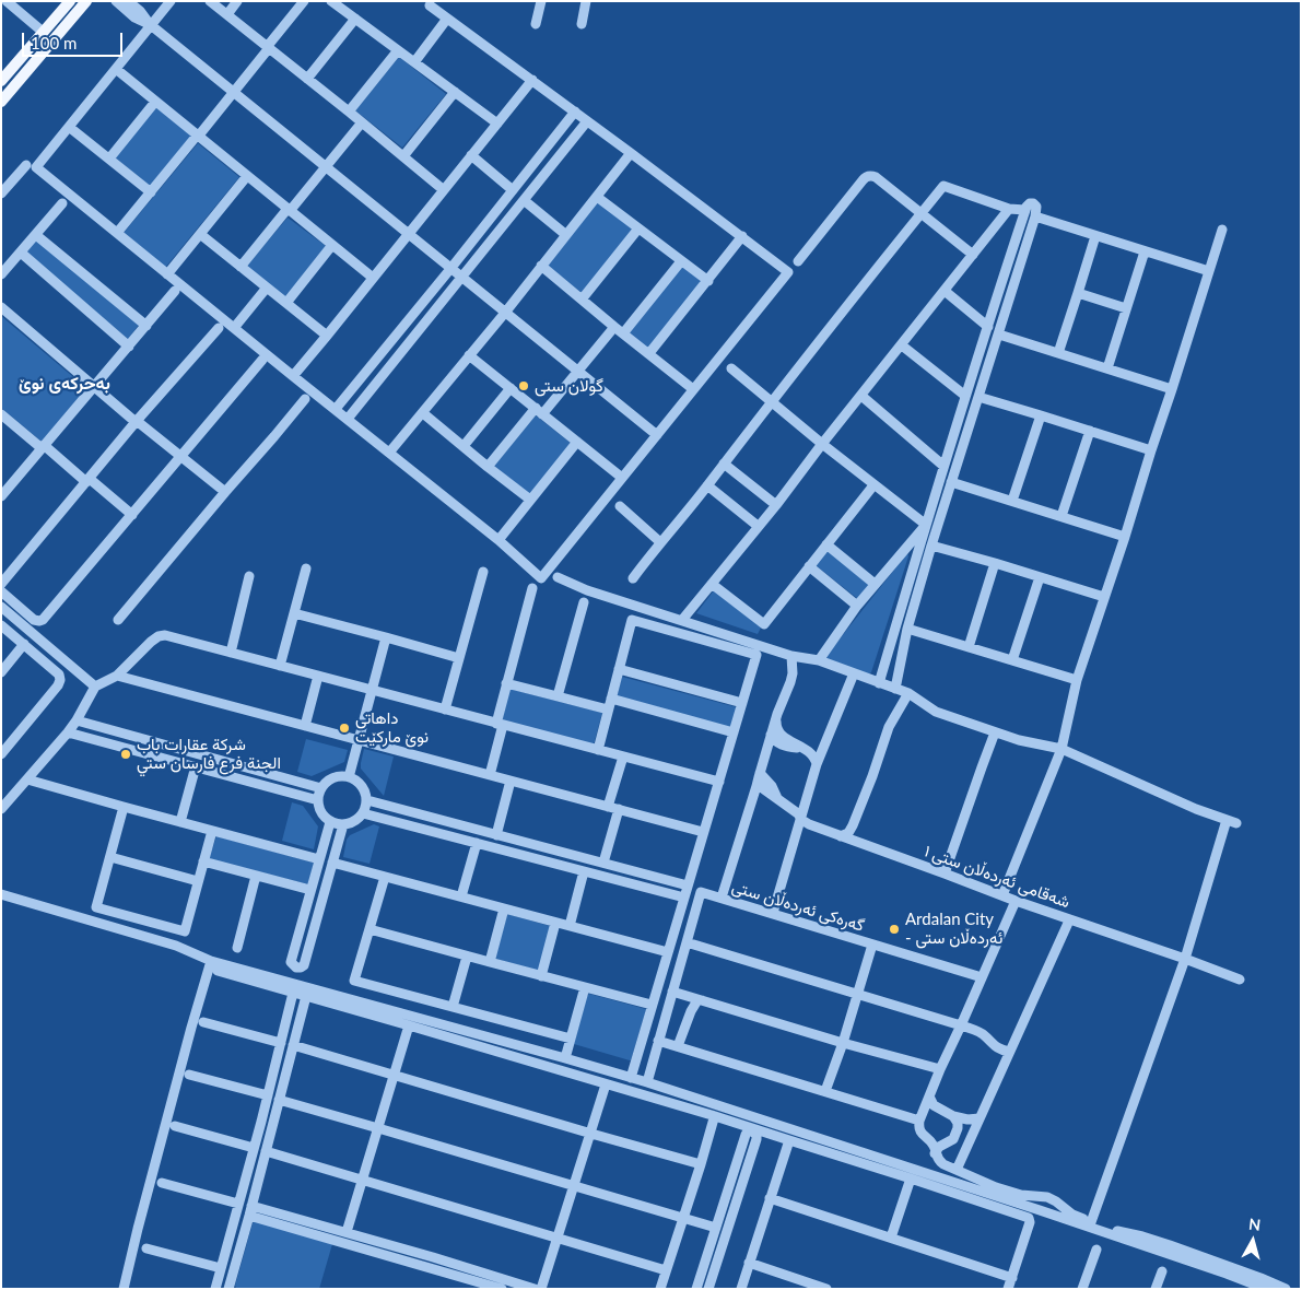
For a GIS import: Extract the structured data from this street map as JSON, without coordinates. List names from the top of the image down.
{
  "streets": {
    "street": ["شەقامی ئەردەڵان ستی ١", "گەرەکی ئەردەڵان ستی"]
  },
  "districts": ["بەحرکەی نوێ"],
  "places": [
    "گولان ستی",
    "داهاتی نوێ مارکێت",
    "شرکة عقارات باب الجنة فرع فارسان ستي",
    "Ardalan City - ئەردەڵان ستی"
  ],
  "scale_bar": "100 m",
  "north": "top"
}
